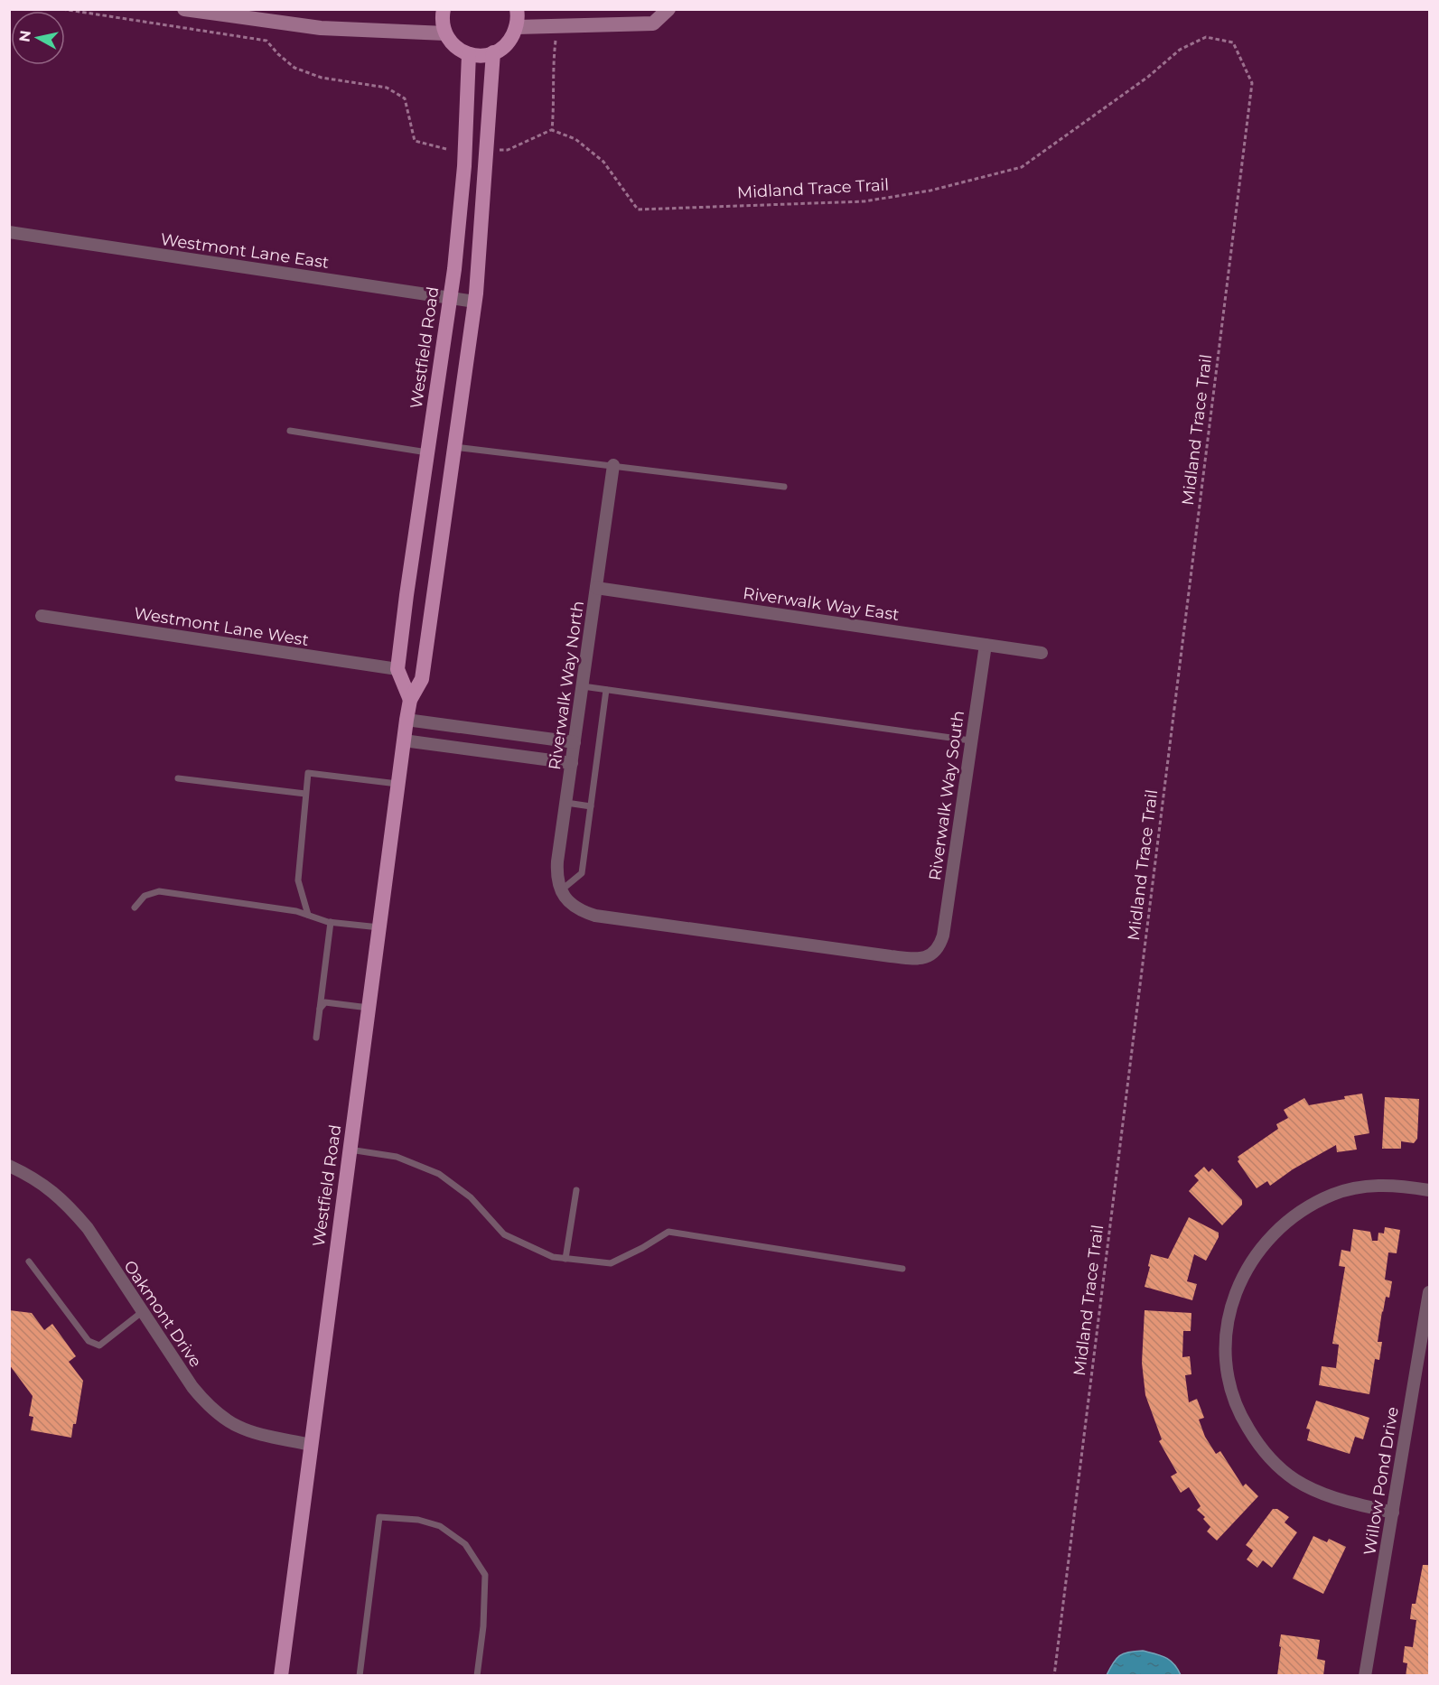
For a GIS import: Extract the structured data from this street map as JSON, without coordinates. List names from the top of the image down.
{
  "streets": {
    "main road": ["Westfield Road"],
    "street": [
      "Westmont Lane East",
      "Riverwalk Way East",
      "Westmont Lane West",
      "Riverwalk Way North",
      "Riverwalk Way South",
      "Oakmont Drive",
      "Willow Pond Drive"
    ],
    "path": ["Midland Trace Trail"]
  },
  "crossings": [
    ["Westmont Lane East", "Westfield Road"],
    ["Westfield Road", "Westmont Lane West"],
    ["Westfield Road", "Oakmont Drive"],
    ["Riverwalk Way East", "Riverwalk Way North"],
    ["Riverwalk Way East", "Riverwalk Way South"],
    ["Riverwalk Way North", "Riverwalk Way South"]
  ],
  "north": "left"
}
